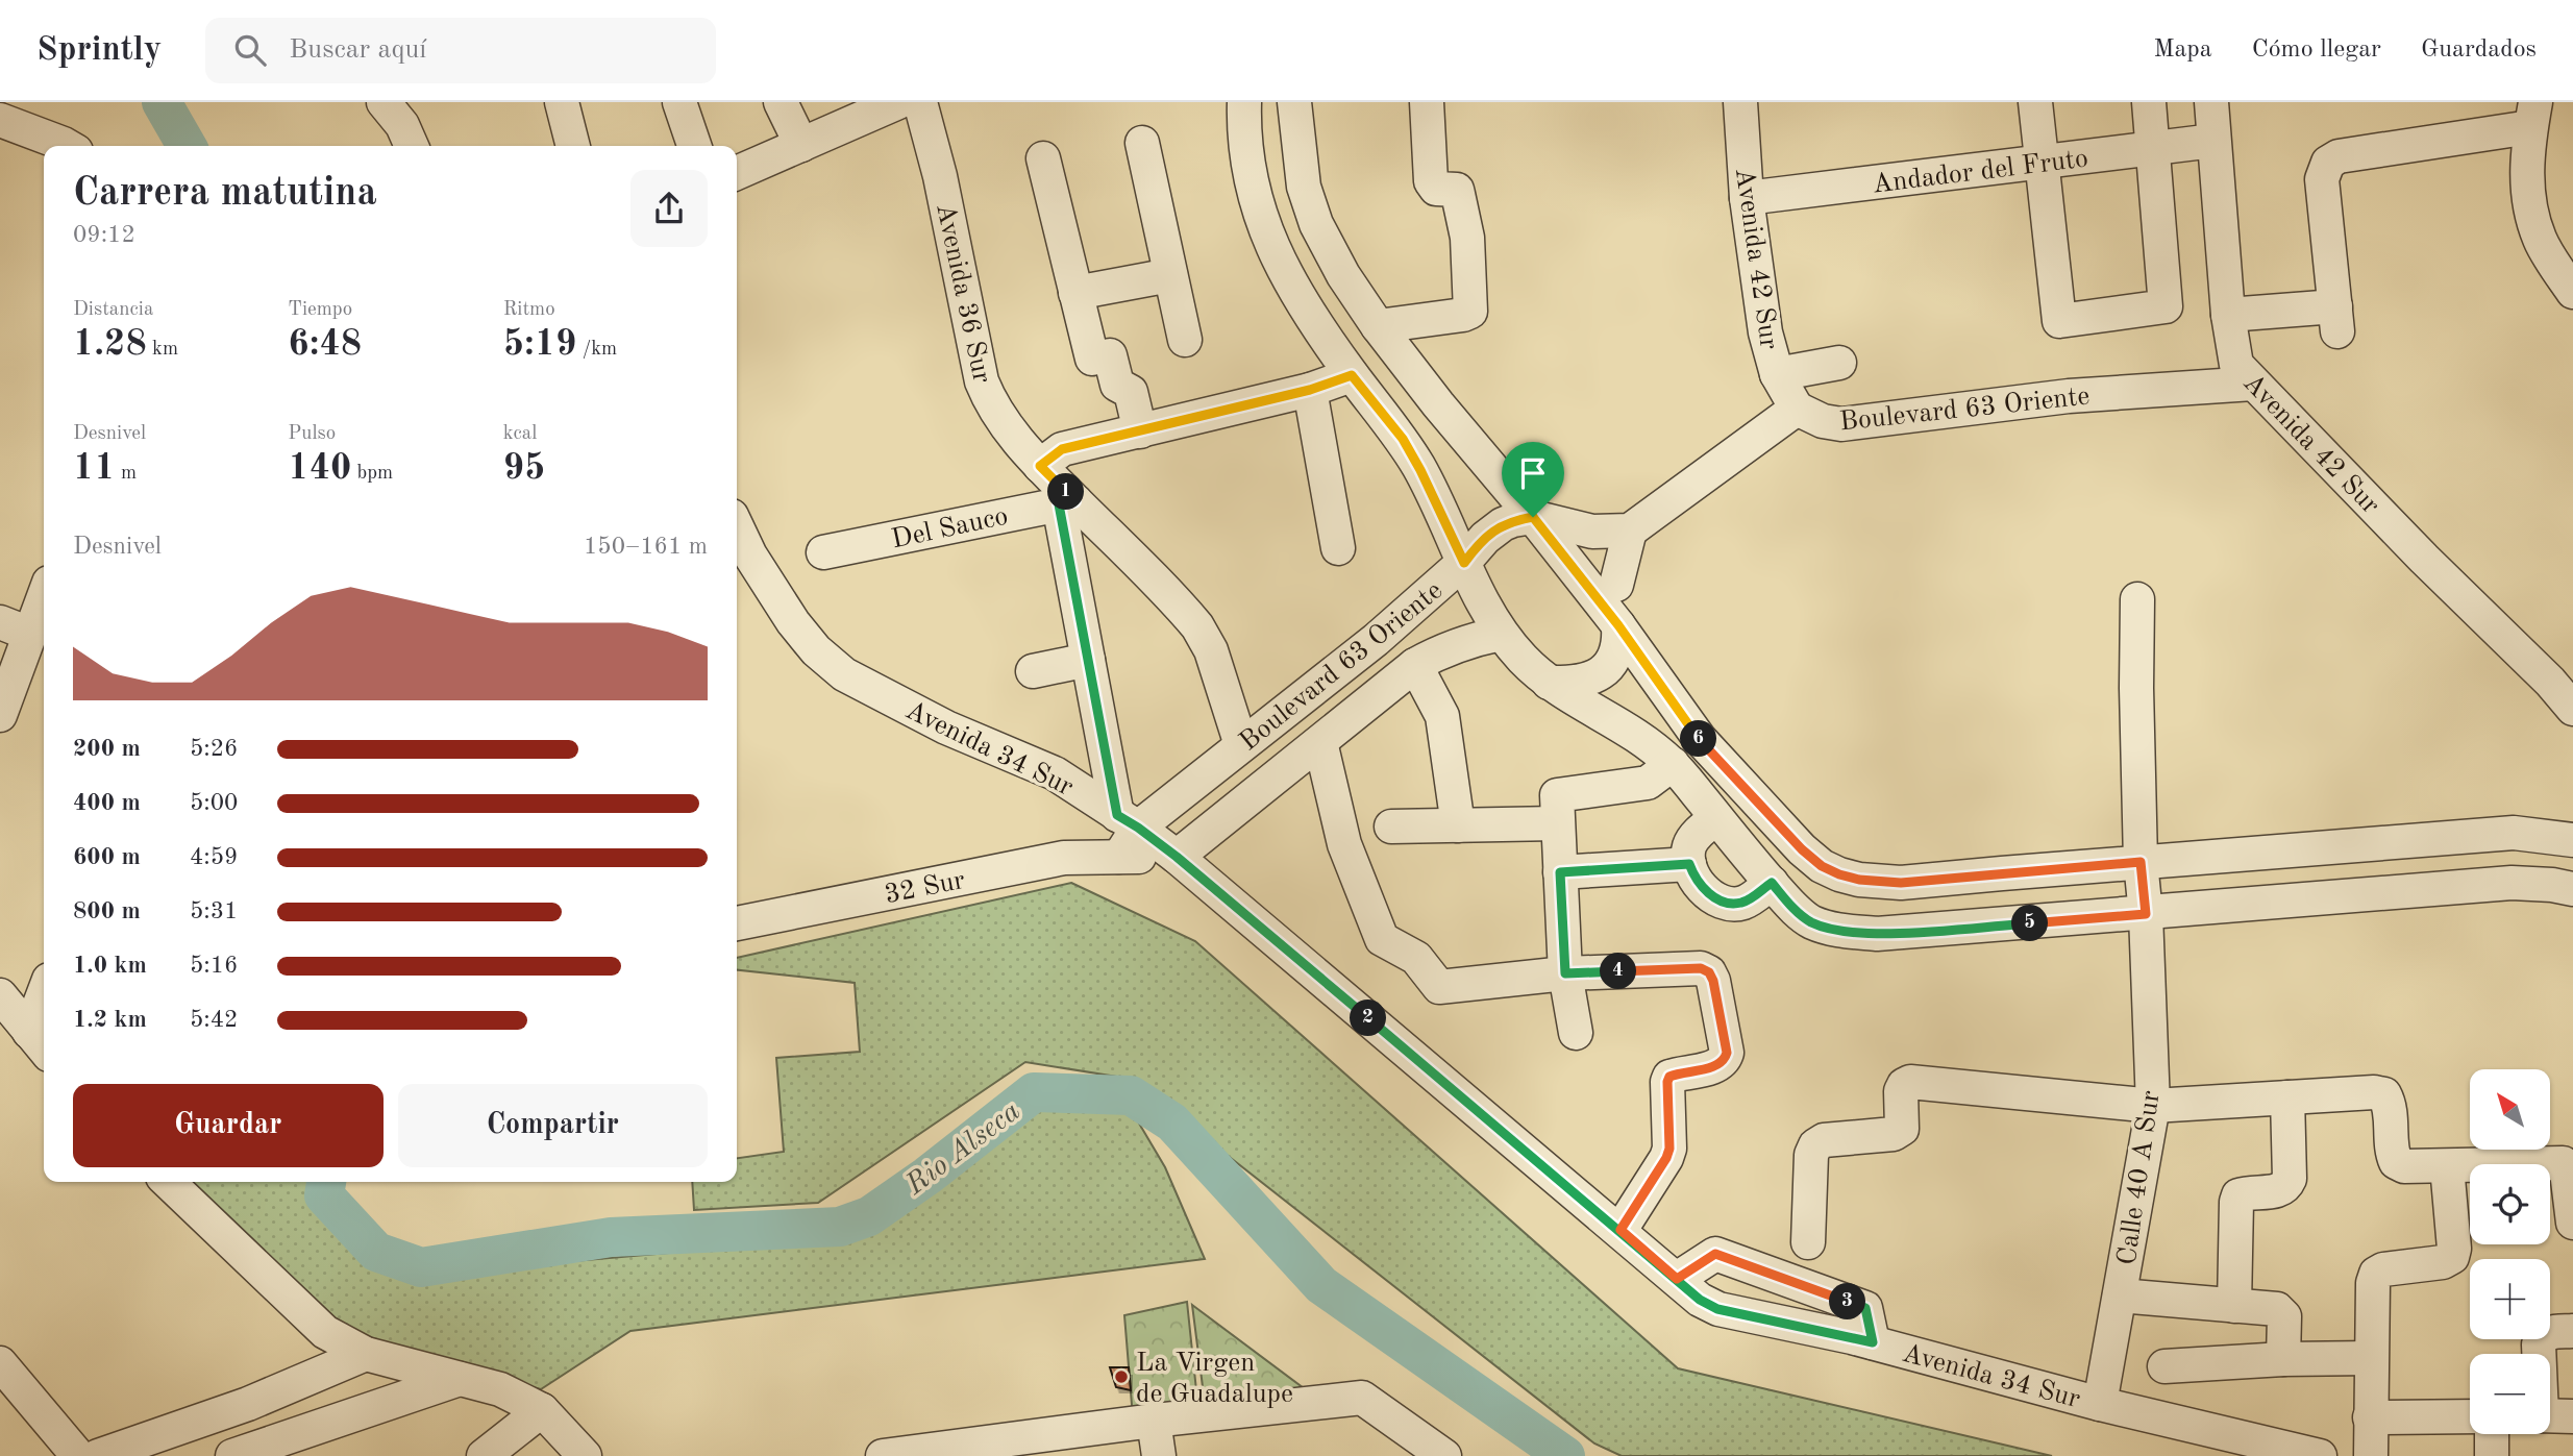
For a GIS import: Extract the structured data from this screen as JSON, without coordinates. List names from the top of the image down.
{
  "streets": {
    "street": [
      "Andador del Fruto",
      "Avenida 42 Sur",
      "Avenida 36 Sur",
      "Boulevard 63 Oriente",
      "Del Sauco",
      "Avenida 34 Sur",
      "32 Sur",
      "Calle 40 A Sur"
    ]
  },
  "crossings": [
    ["Andador del Fruto", "Avenida 42 Sur"],
    ["Avenida 42 Sur", "Boulevard 63 Oriente"],
    ["Avenida 36 Sur", "Boulevard 63 Oriente"],
    ["Avenida 36 Sur", "Del Sauco"],
    ["Boulevard 63 Oriente", "Avenida 34 Sur"],
    ["Boulevard 63 Oriente", "32 Sur"],
    ["Avenida 34 Sur", "32 Sur"],
    ["Avenida 34 Sur", "Calle 40 A Sur"]
  ],
  "water": ["Rio Alseca"],
  "places": ["La Virgen de Guadalupe"],
  "north": "top left",
  "page": {
    "header": "Sprintly",
    "search": "Buscar aquí",
    "nav": ["Mapa", "Cómo llegar", "Guardados"],
    "heading": ["Carrera matutina", "09:12"],
    "stats": [
      ["Distancia", "1.28 km"],
      ["Tiempo", "6:48"],
      ["Ritmo", "5:19 /km"],
      ["Desnivel", "11 m"],
      ["Pulso", "140 bpm"],
      ["kcal", "95"]
    ],
    "pins": [
      "1",
      "6",
      "5",
      "4",
      "2",
      "3"
    ],
    "chart": ["Desnivel", "150–161 m"],
    "list": [
      {
        "name": "200 m",
        "note": "5:26"
      },
      {
        "name": "400 m",
        "note": "5:00"
      },
      {
        "name": "600 m",
        "note": "4:59"
      },
      {
        "name": "800 m",
        "note": "5:31"
      },
      {
        "name": "1.0 km",
        "note": "5:16"
      },
      {
        "name": "1.2 km",
        "note": "5:42"
      }
    ],
    "map_buttons": ["+", "−"],
    "buttons": ["Guardar", "Compartir"]
  }
}
